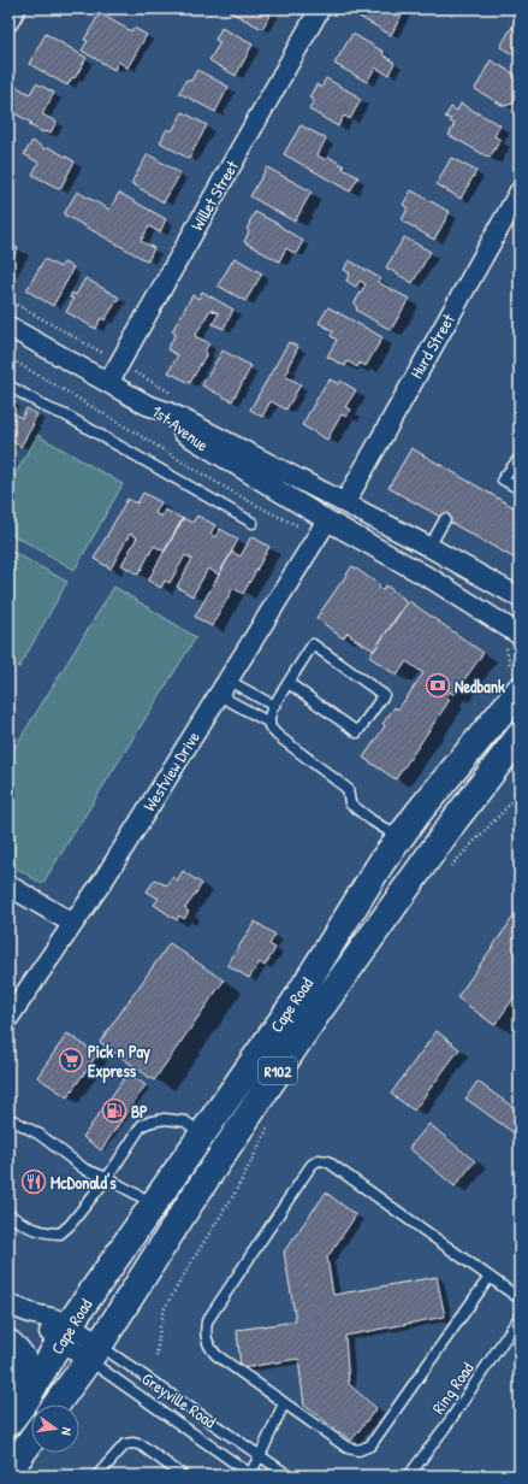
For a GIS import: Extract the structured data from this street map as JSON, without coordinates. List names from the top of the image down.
{
  "streets": {
    "main road": ["Cape Road", "R102"],
    "street": [
      "Willet Street",
      "Hurd Street",
      "1st Avenue",
      "Westview Drive",
      "Greyville Road"
    ],
    "lane": ["Ring Road"]
  },
  "crossings": [
    ["Hurd Street", "1st Avenue"],
    ["1st Avenue", "Westview Drive"],
    ["Cape Road", "Greyville Road"]
  ],
  "places": {
    "bank": ["Nedbank"],
    "supermarket": ["Pick n Pay Express"],
    "fuel station": ["BP"],
    "restaurant": ["McDonald's"]
  },
  "north": "right"
}
